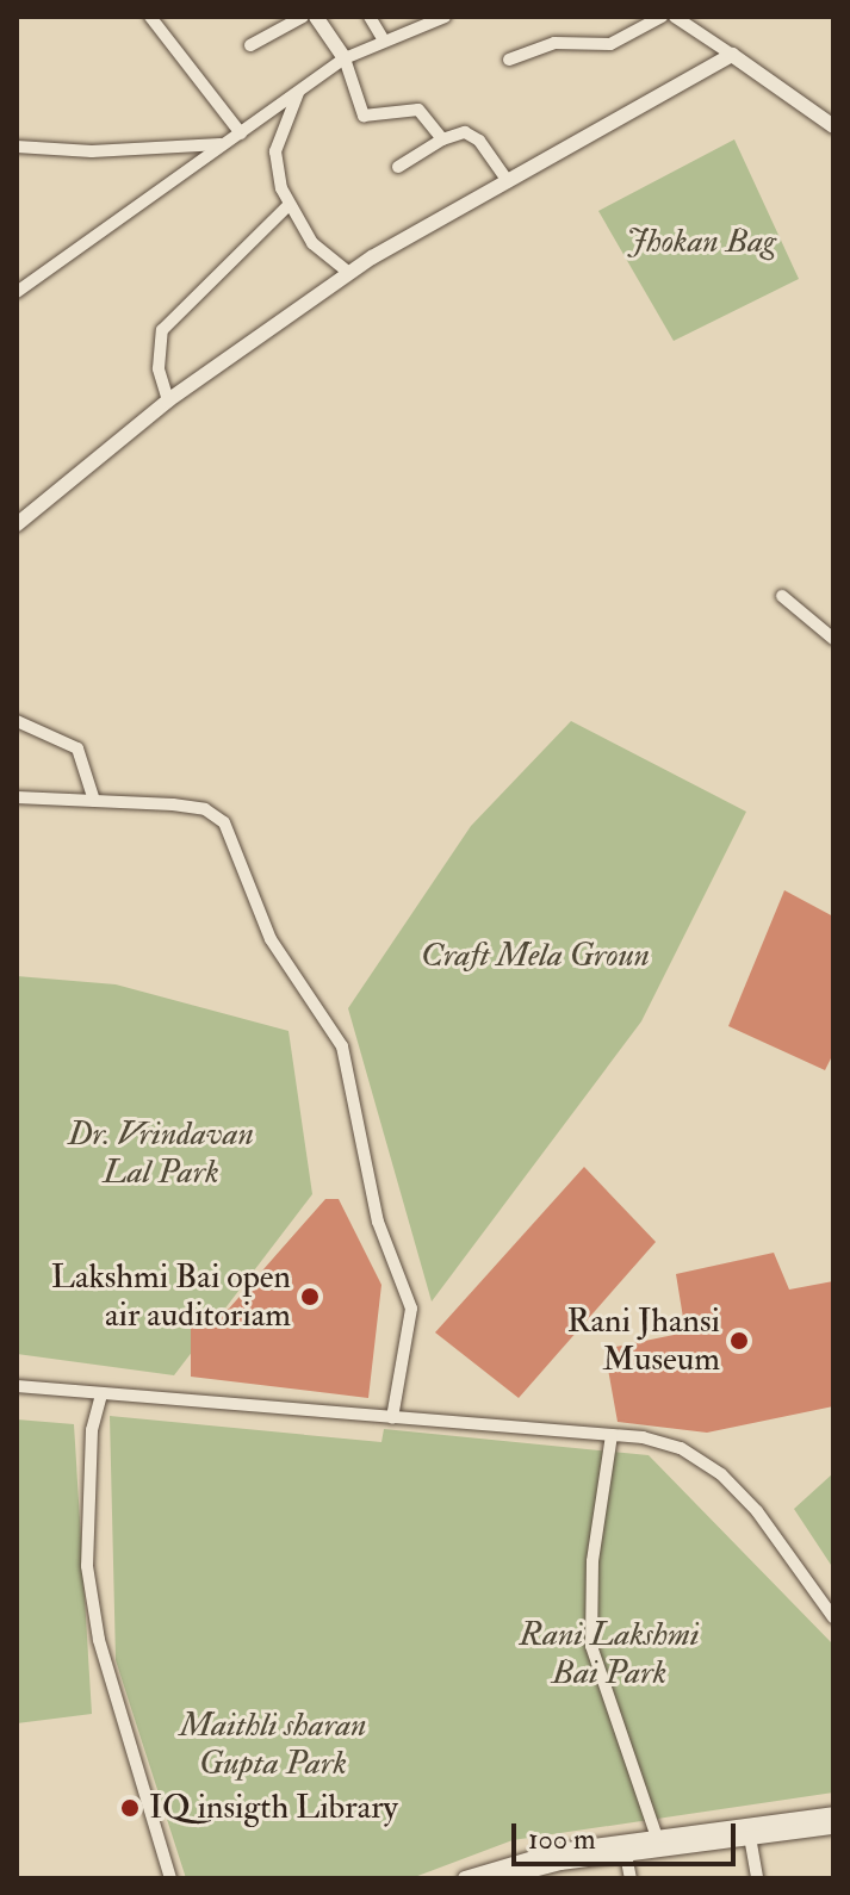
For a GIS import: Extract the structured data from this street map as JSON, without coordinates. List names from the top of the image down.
{
  "parks": [
    "Jhokan Bag",
    "Craft Mela Groun",
    "Dr. Vrindavan Lal Park",
    "Rani Lakshmi Bai Park",
    "Maithli sharan Gupta Park"
  ],
  "places": ["Lakshmi Bai open air auditoriam", "Rani Jhansi Museum", "IQ insigth Library"],
  "scale_bar": "100 m"
}
